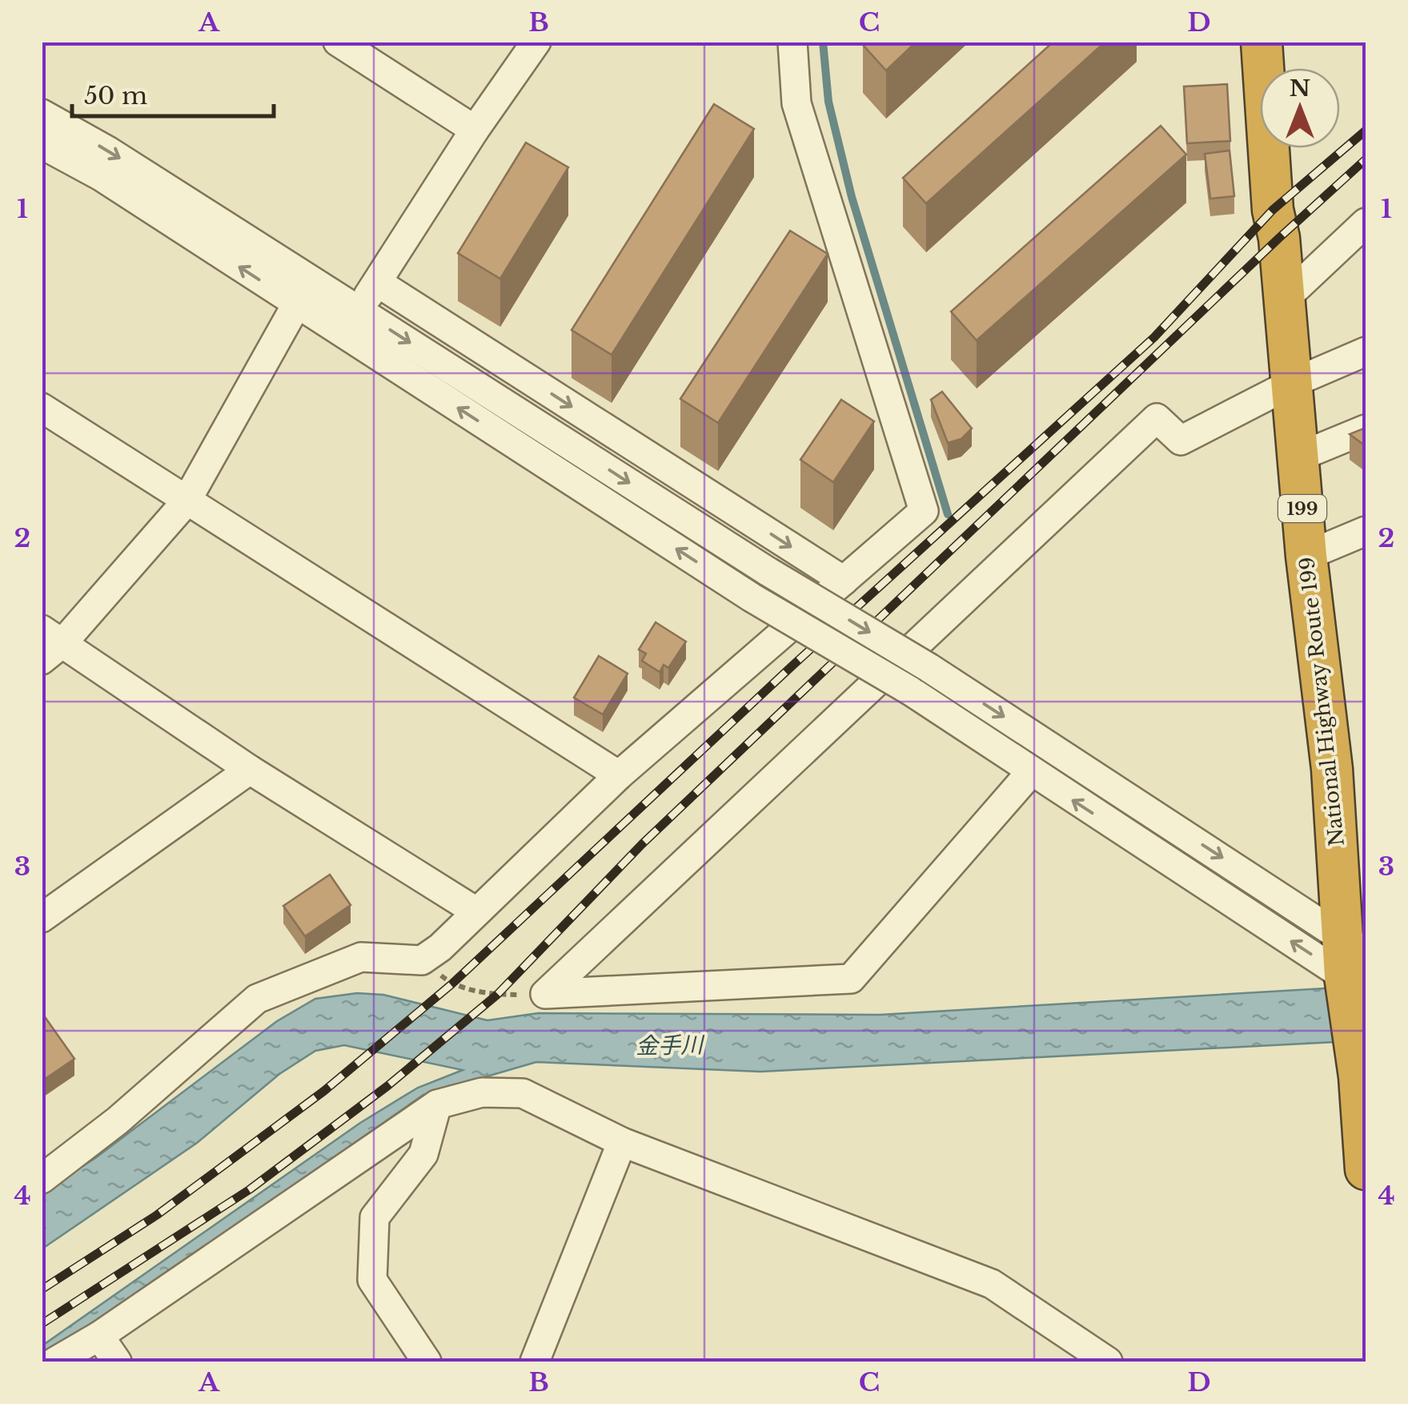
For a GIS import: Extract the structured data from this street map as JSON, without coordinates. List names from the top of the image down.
{
  "streets": {
    "highway": ["199", "National Highway Route 199"]
  },
  "water": ["金手川"],
  "scale_bar": "50 m",
  "north": "top",
  "grid": {
    "columns": [
      "A",
      "B",
      "C",
      "D"
    ],
    "rows": [
      "1",
      "2",
      "3",
      "4"
    ]
  }
}
